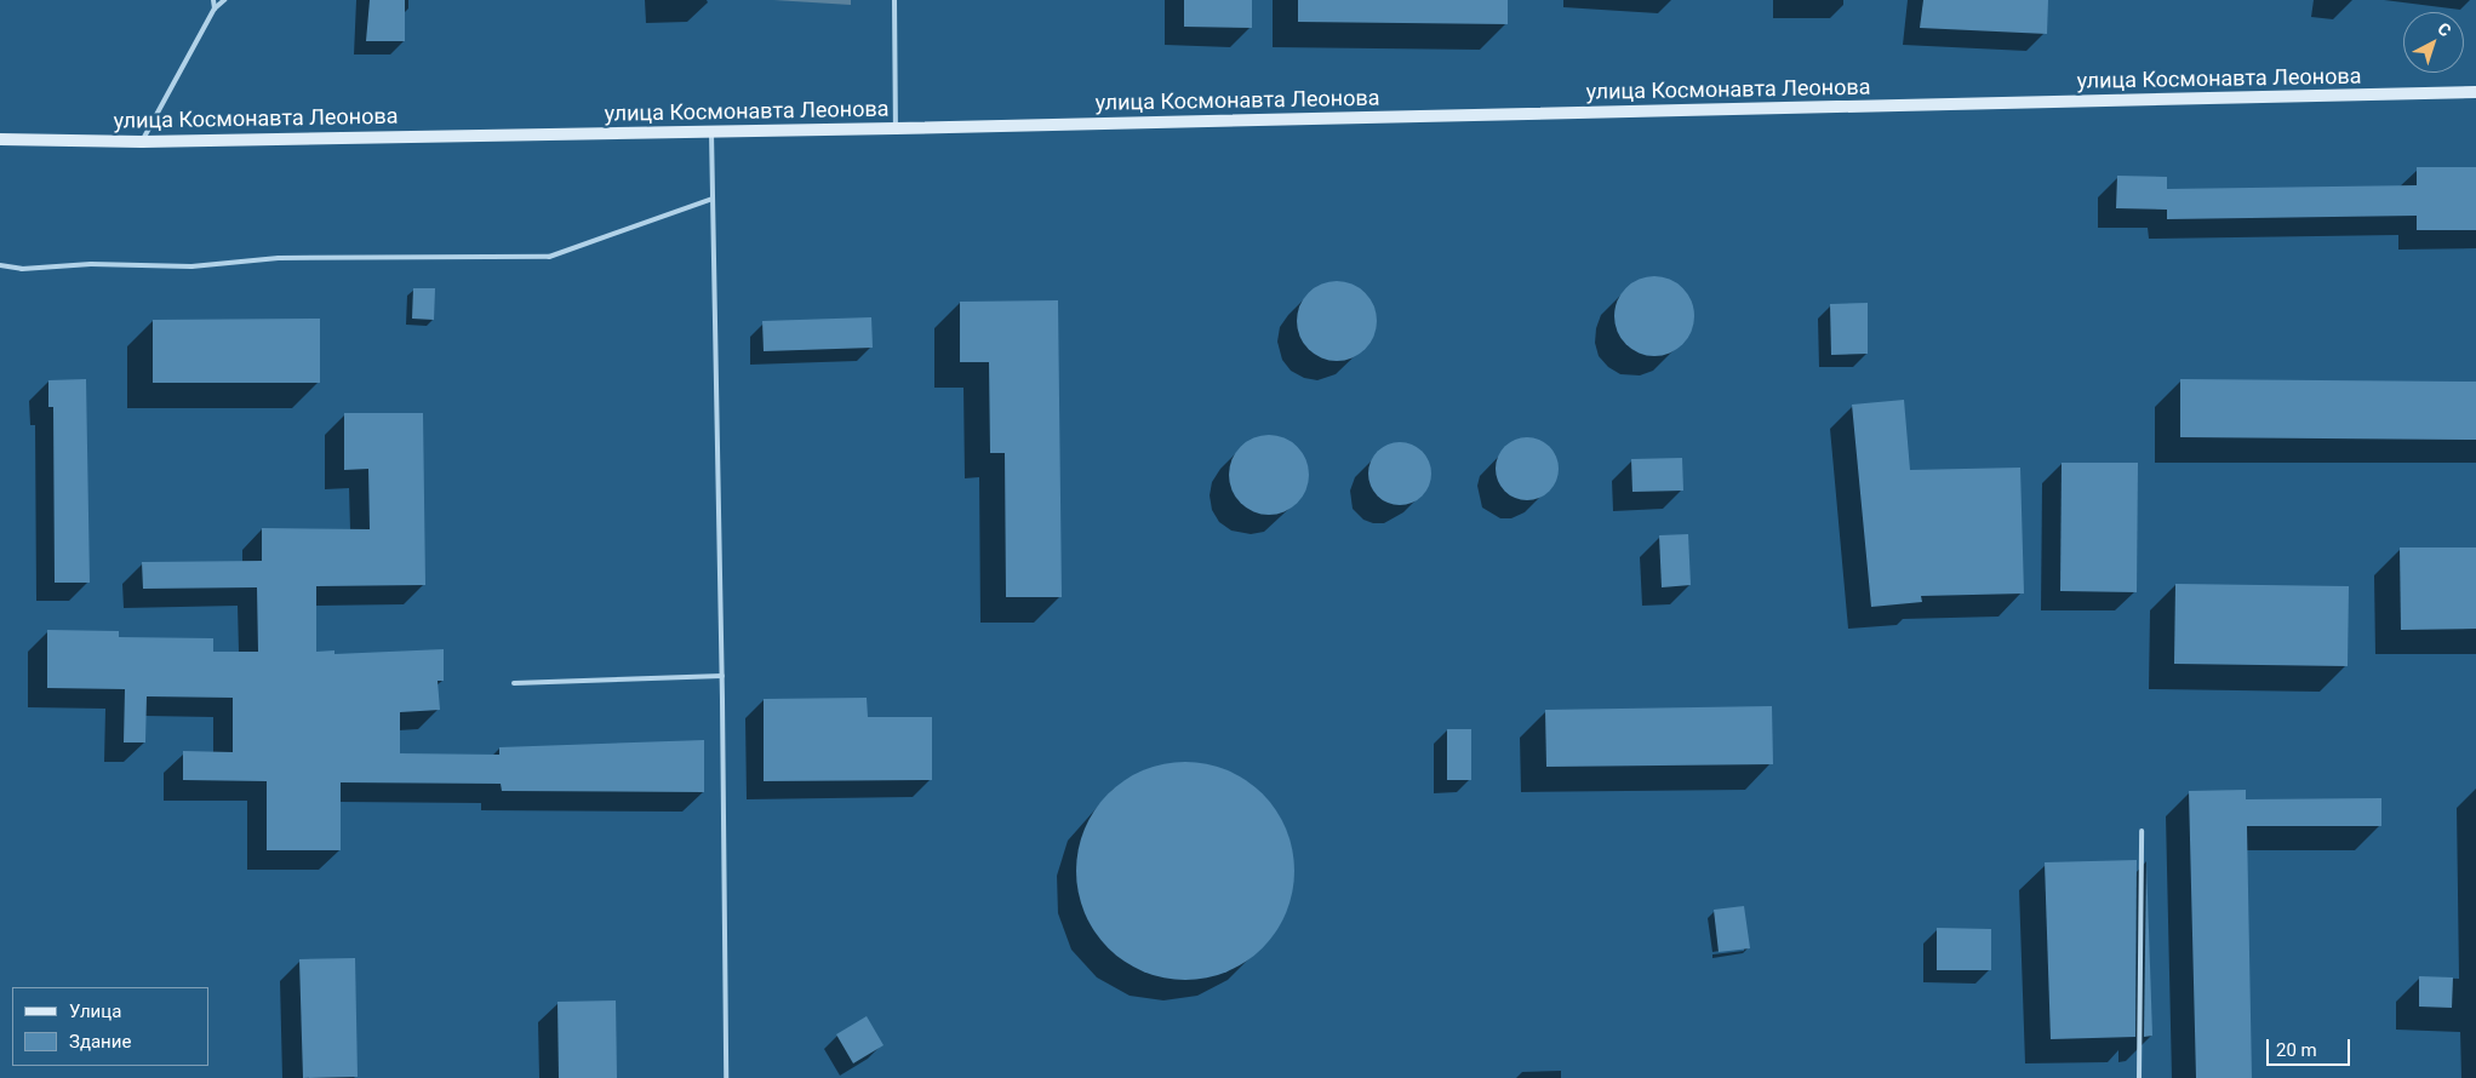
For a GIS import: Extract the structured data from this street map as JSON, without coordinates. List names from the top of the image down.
{
  "streets": {
    "street": ["улица Космонавта Леонова"]
  },
  "legend": ["Улица", "Здание"],
  "scale_bar": "20 m",
  "north": "top right"
}
